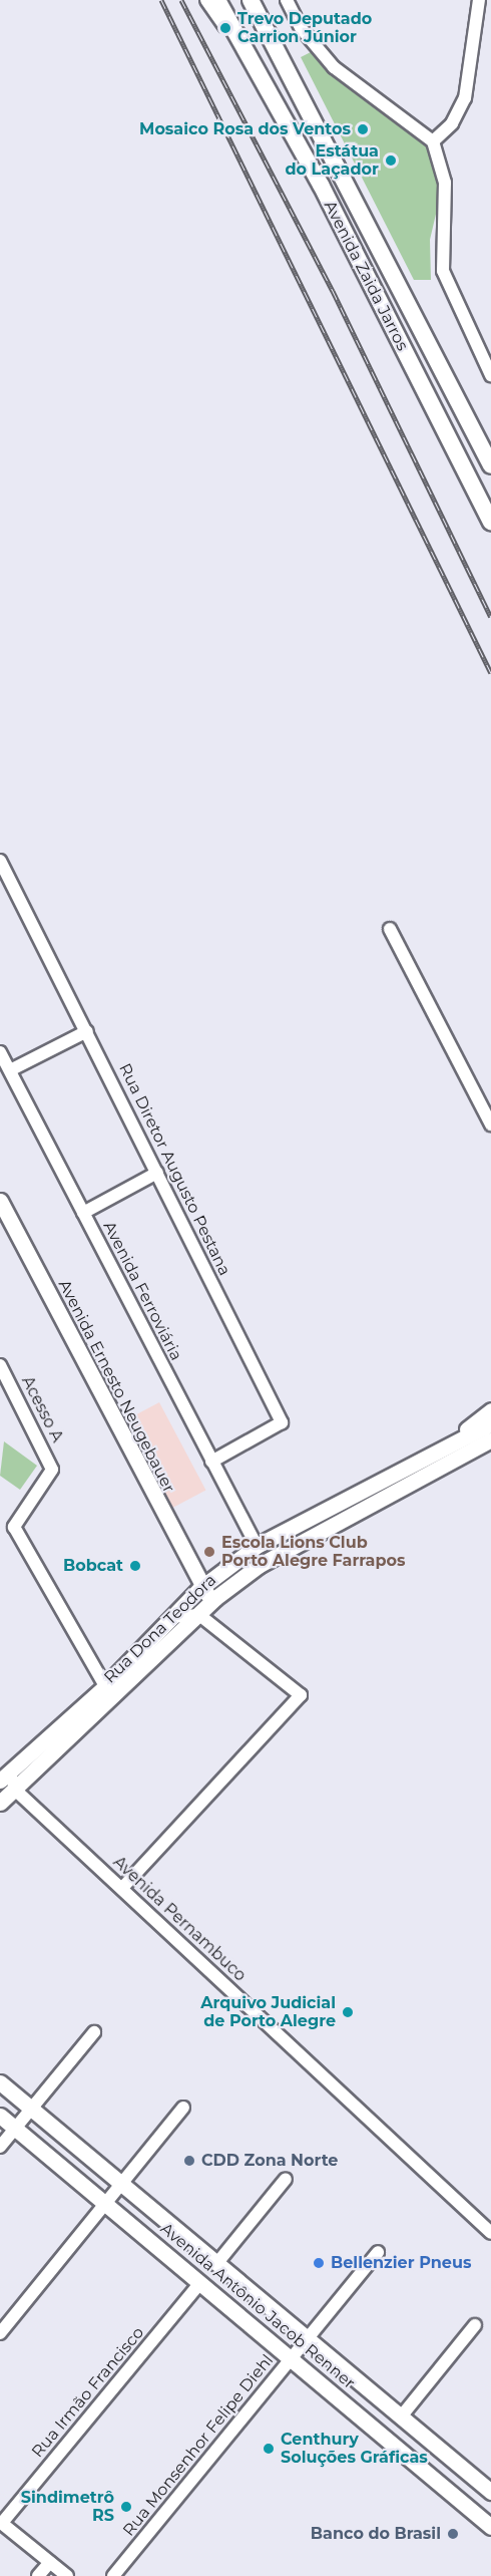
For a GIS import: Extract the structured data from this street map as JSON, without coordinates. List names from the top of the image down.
{
  "streets": {
    "highway": ["Avenida Zaida Jarros"],
    "main road": ["Avenida Ernesto Neugebauer", "Rua Dona Teodora", "Avenida Antônio Jacob Renner"],
    "street": [
      "Rua Diretor Augusto Pestana",
      "Avenida Ferroviária",
      "Acesso A",
      "Avenida Pernambuco",
      "Rua Irmão Francisco",
      "Rua Monsenhor Felipe Diehl"
    ]
  },
  "crossings": [
    ["Rua Diretor Augusto Pestana", "Avenida Ferroviária"],
    ["Avenida Ferroviária", "Rua Dona Teodora"],
    ["Avenida Ernesto Neugebauer", "Rua Dona Teodora"],
    ["Acesso A", "Rua Dona Teodora"],
    ["Rua Dona Teodora", "Avenida Pernambuco"],
    ["Avenida Antônio Jacob Renner", "Rua Irmão Francisco"],
    ["Avenida Antônio Jacob Renner", "Rua Monsenhor Felipe Diehl"]
  ],
  "places": [
    "Trevo Deputado Carrion Júnior",
    "Mosaico Rosa dos Ventos",
    "Estátua do Laçador",
    "Escola Lions Club Porto Alegre Farrapos",
    "Bobcat",
    "Arquivo Judicial de Porto Alegre",
    "CDD Zona Norte",
    "Bellenzier Pneus",
    "Centhury Soluções Gráficas",
    "Sindimetrô RS",
    "Banco do Brasil"
  ]
}
